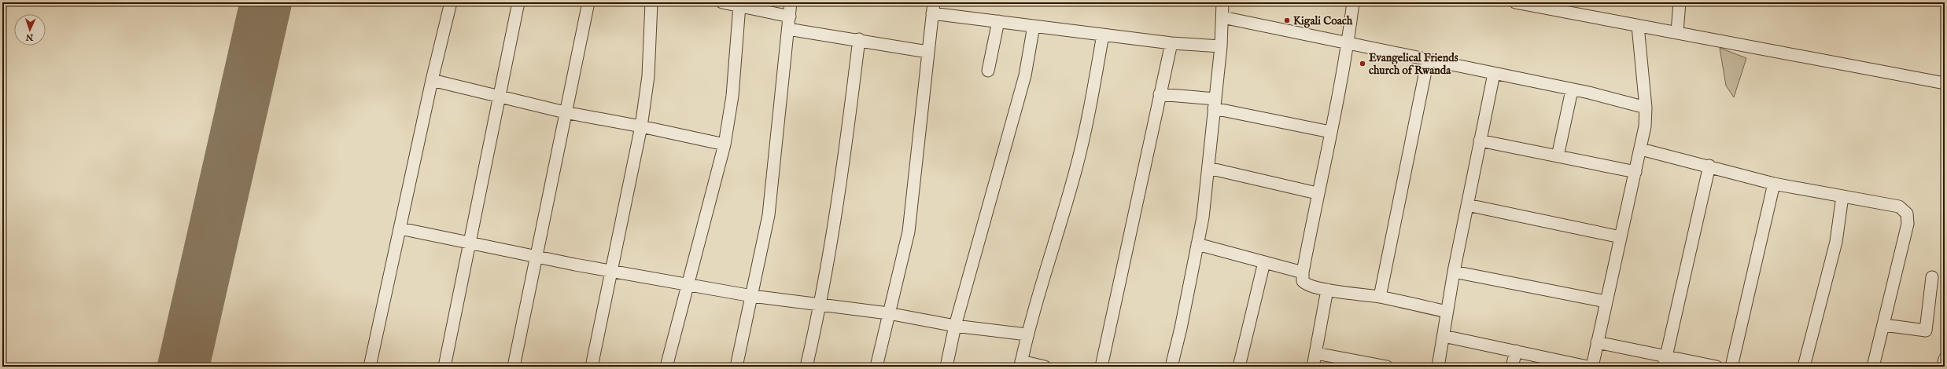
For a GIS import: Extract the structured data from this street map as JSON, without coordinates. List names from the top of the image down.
{
  "places": ["Kigali Coach", "Evangelical Friends church of Rwanda"],
  "north": "bottom"
}
